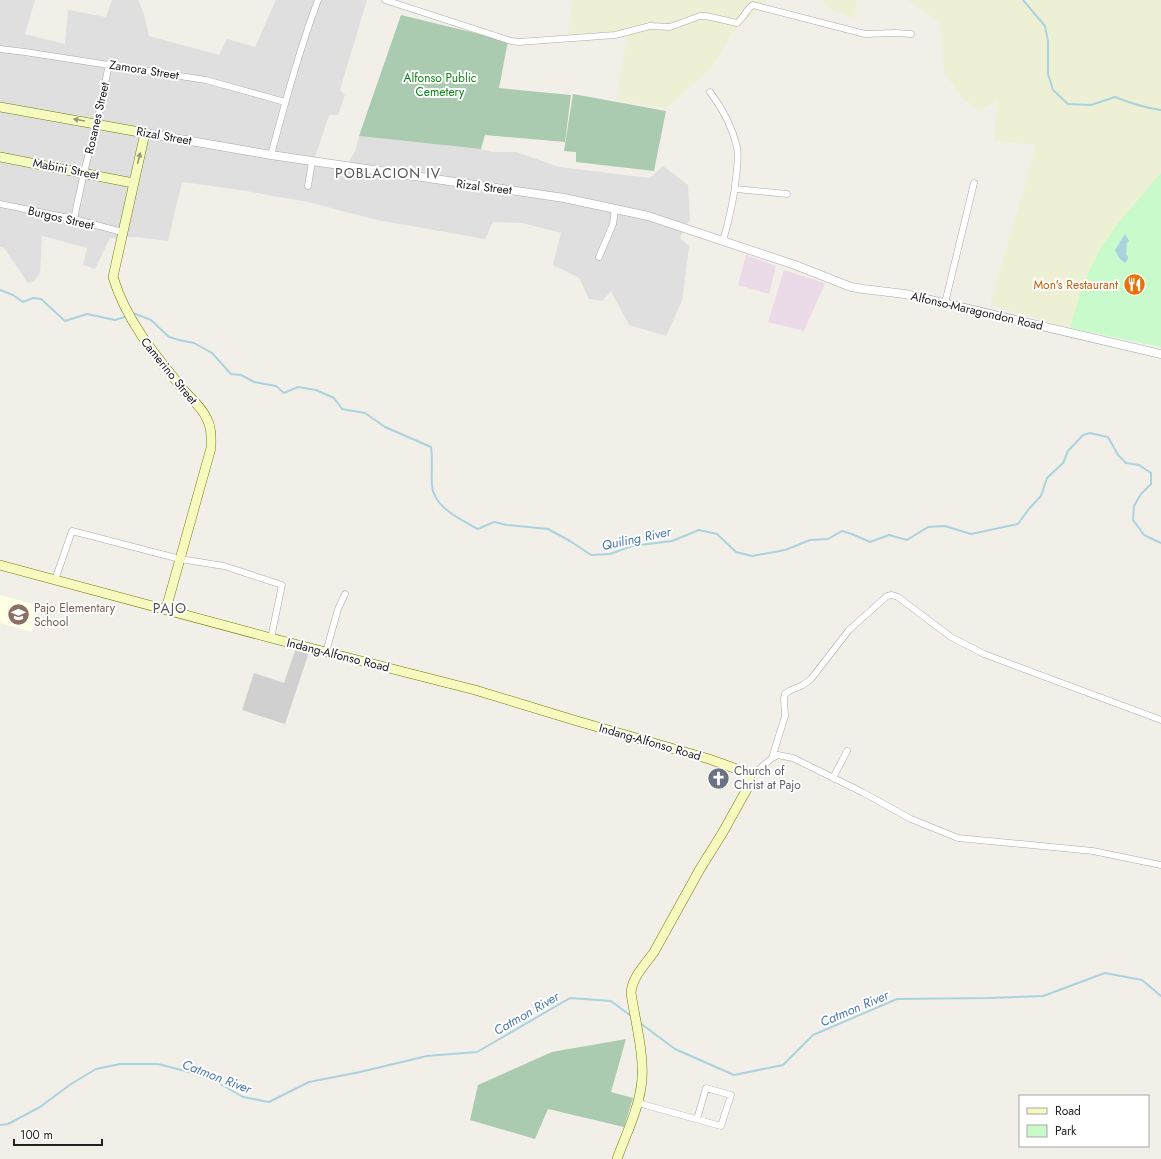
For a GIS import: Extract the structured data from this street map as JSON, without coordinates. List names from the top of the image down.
{
  "streets": {
    "main road": [
      "Rizal Street",
      "Mabini Street",
      "Camerino Street",
      "Indang-Alfonso Road"
    ],
    "street": [
      "Zamora Street",
      "Rosanes Street",
      "Burgos Street",
      "Alfonso-Maragondon Road"
    ]
  },
  "crossings": [
    ["Zamora Street", "Rosanes Street"],
    ["Rosanes Street", "Rizal Street"],
    ["Rosanes Street", "Mabini Street"],
    ["Rosanes Street", "Burgos Street"],
    ["Rizal Street", "Alfonso-Maragondon Road"],
    ["Rizal Street", "Camerino Street"],
    ["Mabini Street", "Camerino Street"],
    ["Burgos Street", "Camerino Street"],
    ["Camerino Street", "Indang-Alfonso Road"]
  ],
  "districts": ["POBLACION IV", "PAJO"],
  "water": ["Quiling River", "Catmon River"],
  "parks": ["Alfonso Public Cemetery"],
  "places": {
    "restaurant": ["Mon's Restaurant"],
    "school or university": ["Pajo Elementary School"],
    "church": ["Church of Christ at Pajo"]
  },
  "legend": ["Road", "Park"],
  "scale_bar": "100 m"
}
